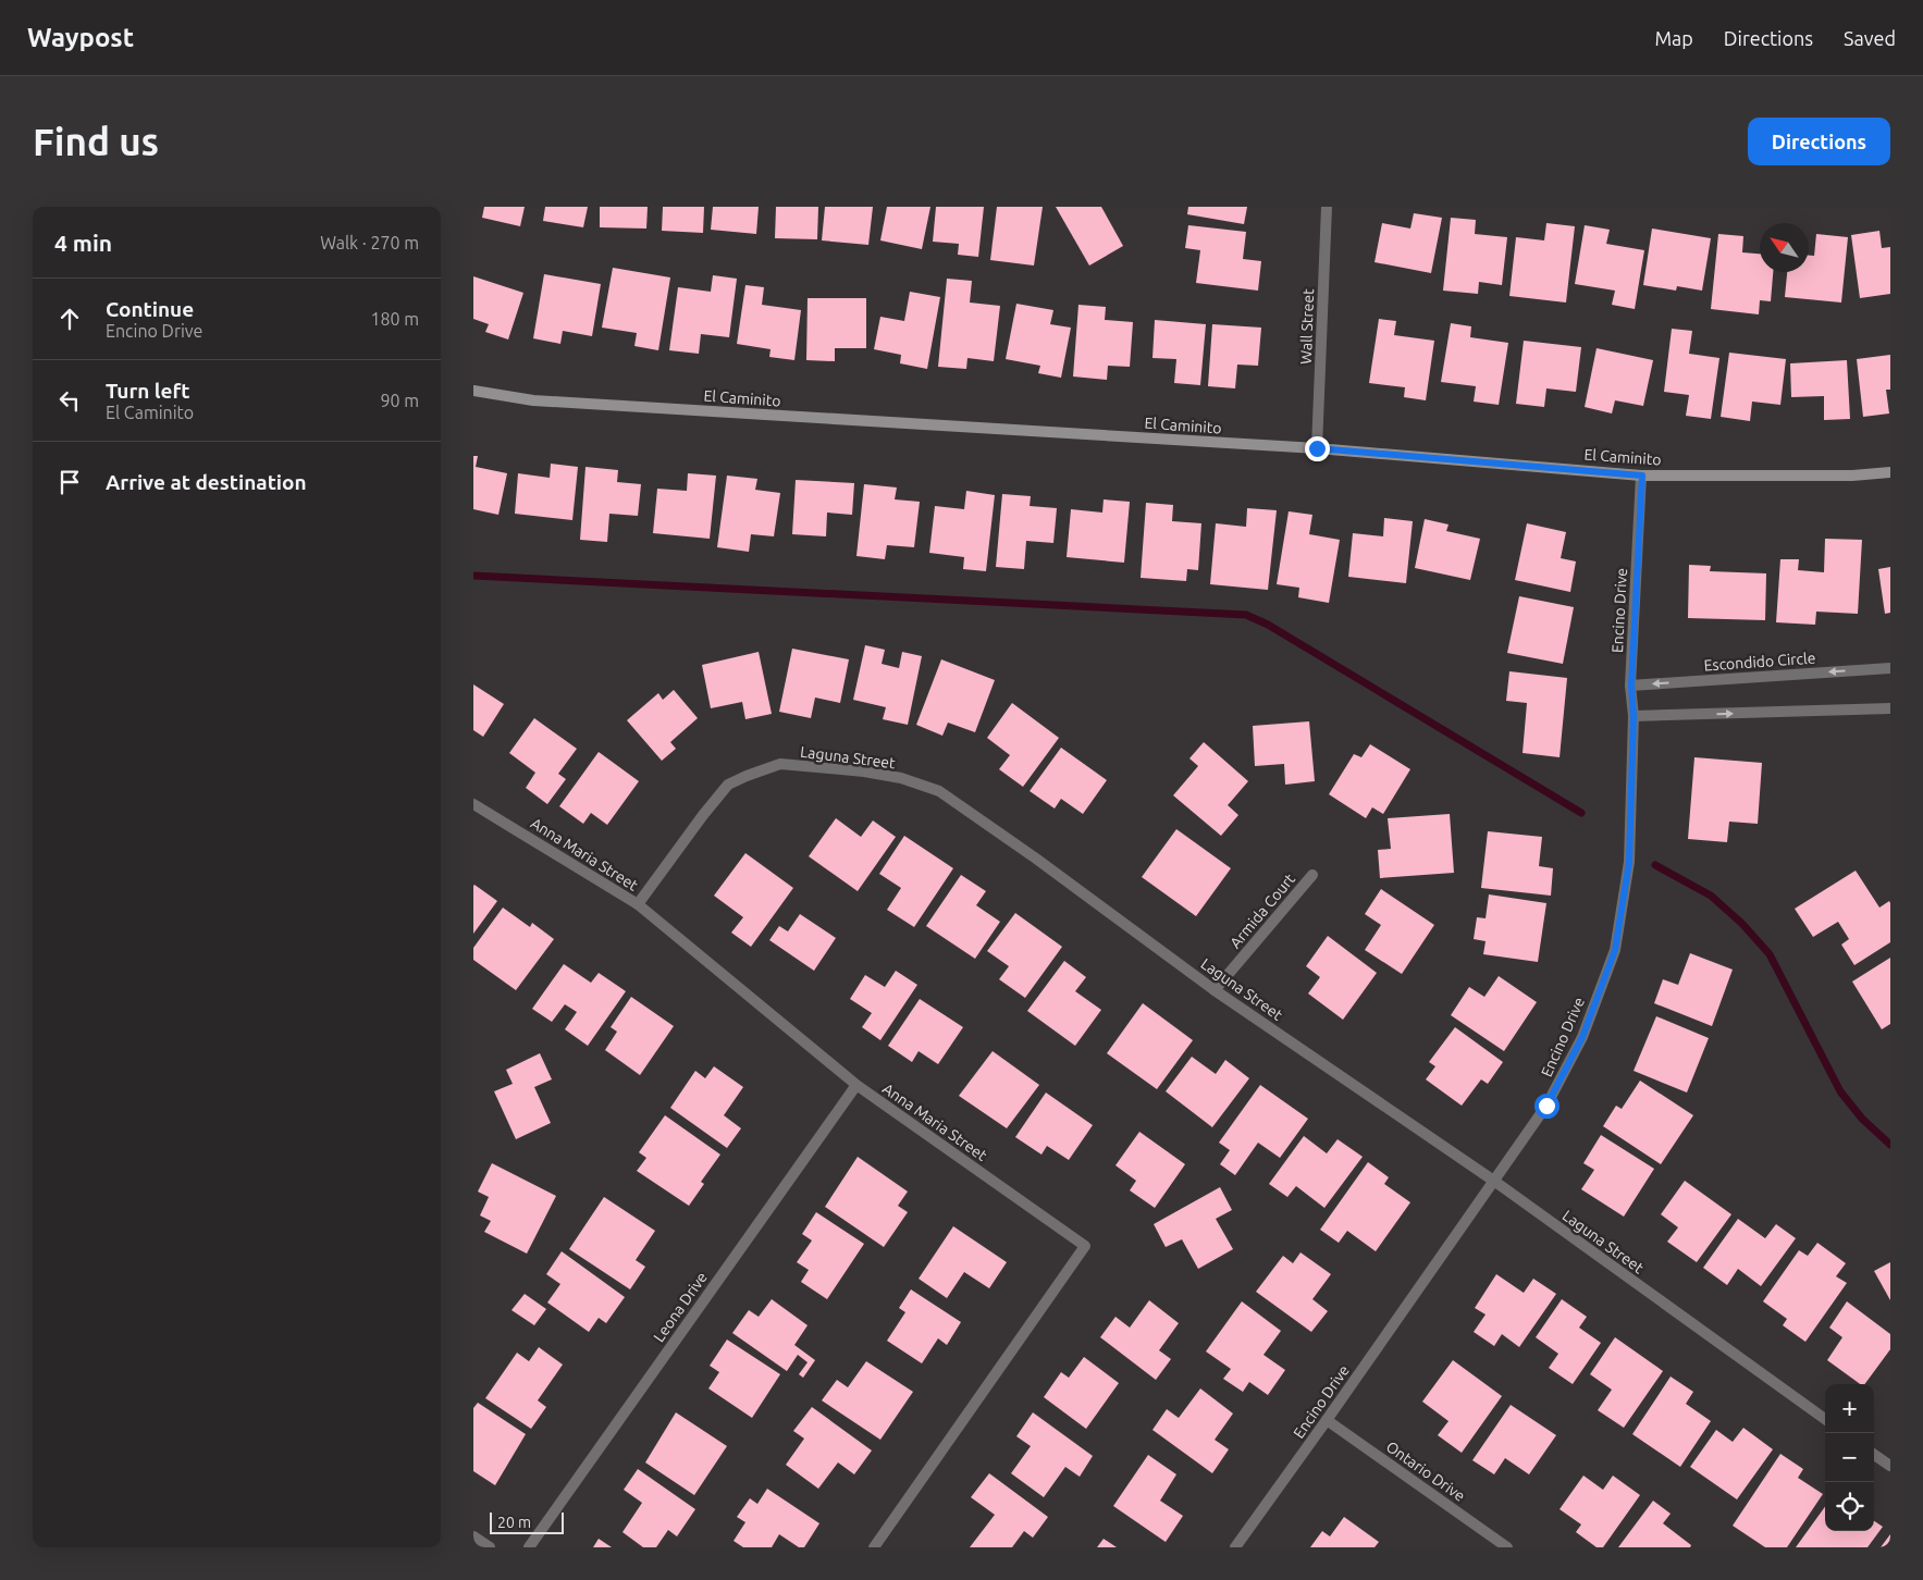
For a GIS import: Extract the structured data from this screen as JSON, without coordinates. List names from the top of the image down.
{
  "streets": {
    "street": [
      "Wall Street",
      "El Caminito",
      "Encino Drive",
      "Escondido Circle",
      "Laguna Street",
      "Anna Maria Street",
      "Armida Court",
      "Leona Drive",
      "Ontario Drive"
    ]
  },
  "crossings": [
    ["Wall Street", "El Caminito"],
    ["El Caminito", "Encino Drive"],
    ["Encino Drive", "Escondido Circle"],
    ["Encino Drive", "Laguna Street"],
    ["Encino Drive", "Ontario Drive"],
    ["Laguna Street", "Anna Maria Street"],
    ["Laguna Street", "Armida Court"],
    ["Anna Maria Street", "Leona Drive"]
  ],
  "scale_bar": "20 m",
  "north": "top left",
  "page": {
    "header": "Waypost",
    "nav": ["Map", "Directions", "Saved"],
    "buttons": "Directions",
    "title": "Find us",
    "heading": ["4 min", "Walk · 270 m"],
    "list": [
      ["Continue", "Encino Drive", "180 m"],
      ["Turn left", "El Caminito", "90 m"],
      "Arrive at destination"
    ],
    "map_buttons": ["+", "−"],
    "scale": "20 m"
  }
}
